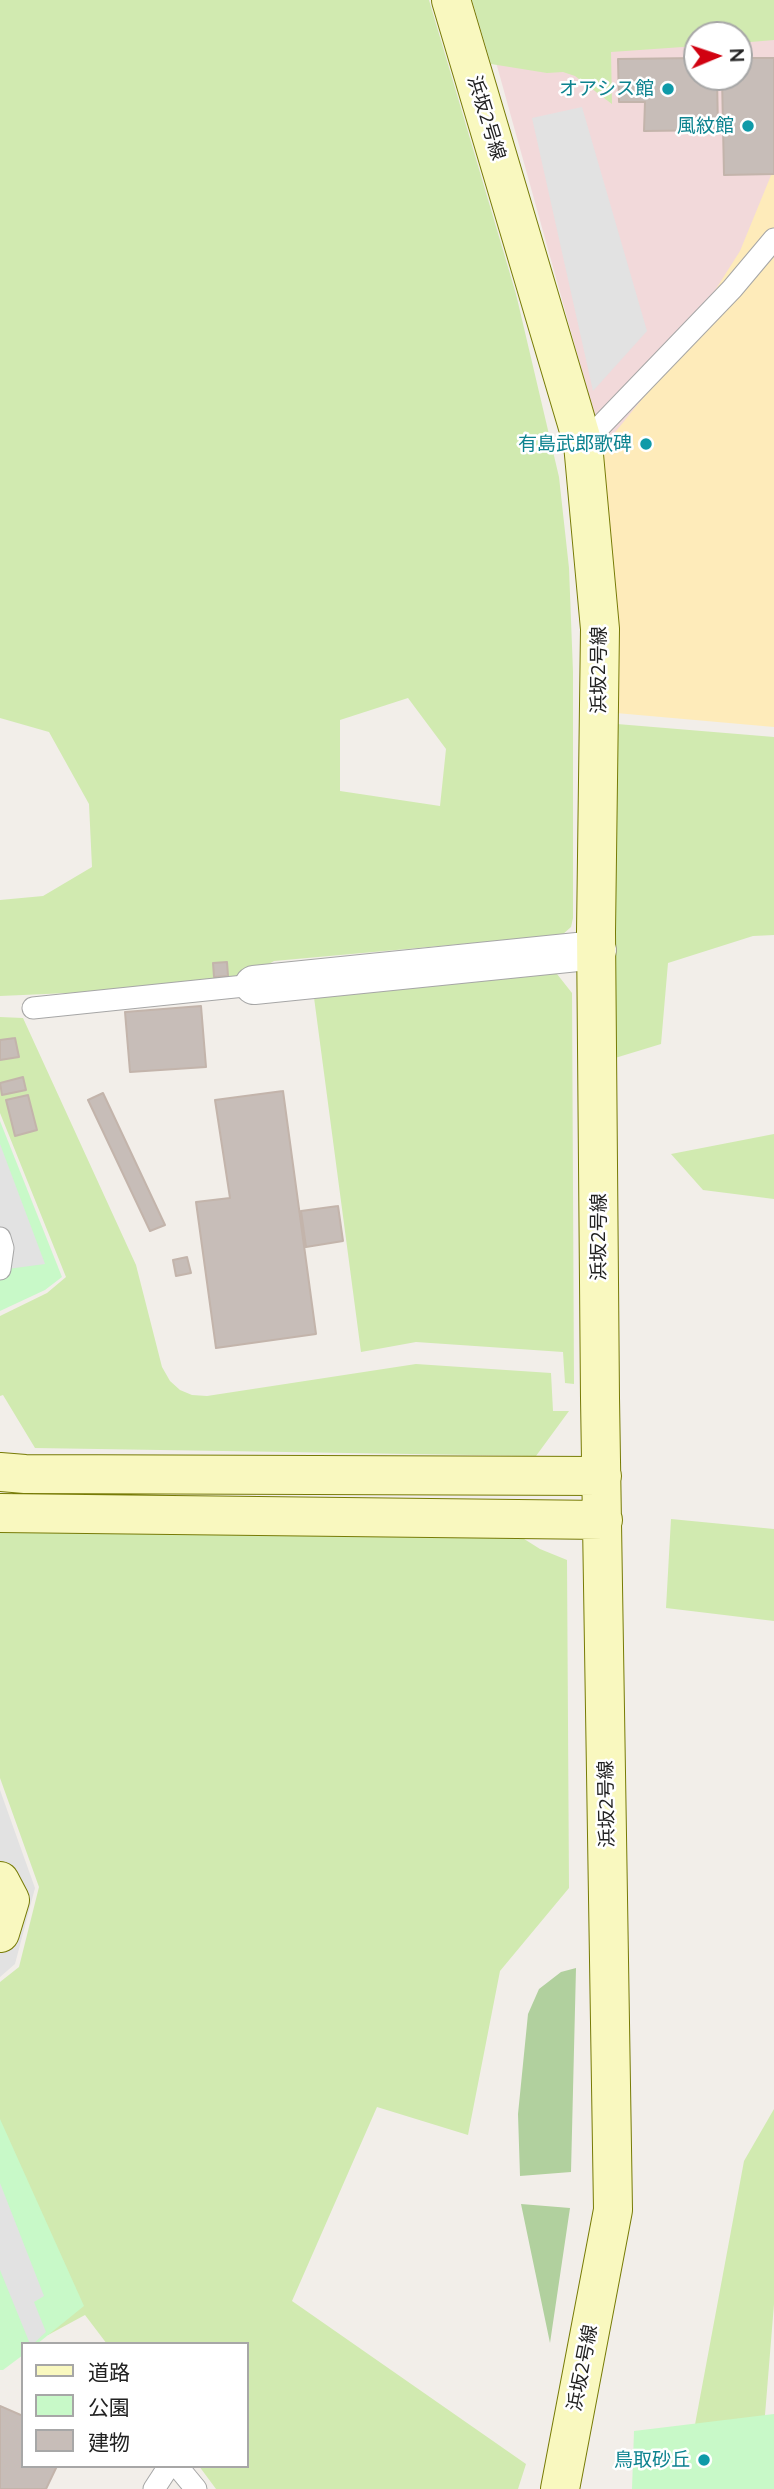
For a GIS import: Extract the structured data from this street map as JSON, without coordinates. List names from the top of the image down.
{
  "streets": {
    "street": ["浜坂2号線"]
  },
  "places": [
    "オアシス館",
    "風紋館",
    "有島武郎歌碑",
    "鳥取砂丘"
  ],
  "legend": ["道路", "公園", "建物"],
  "north": "right"
}
